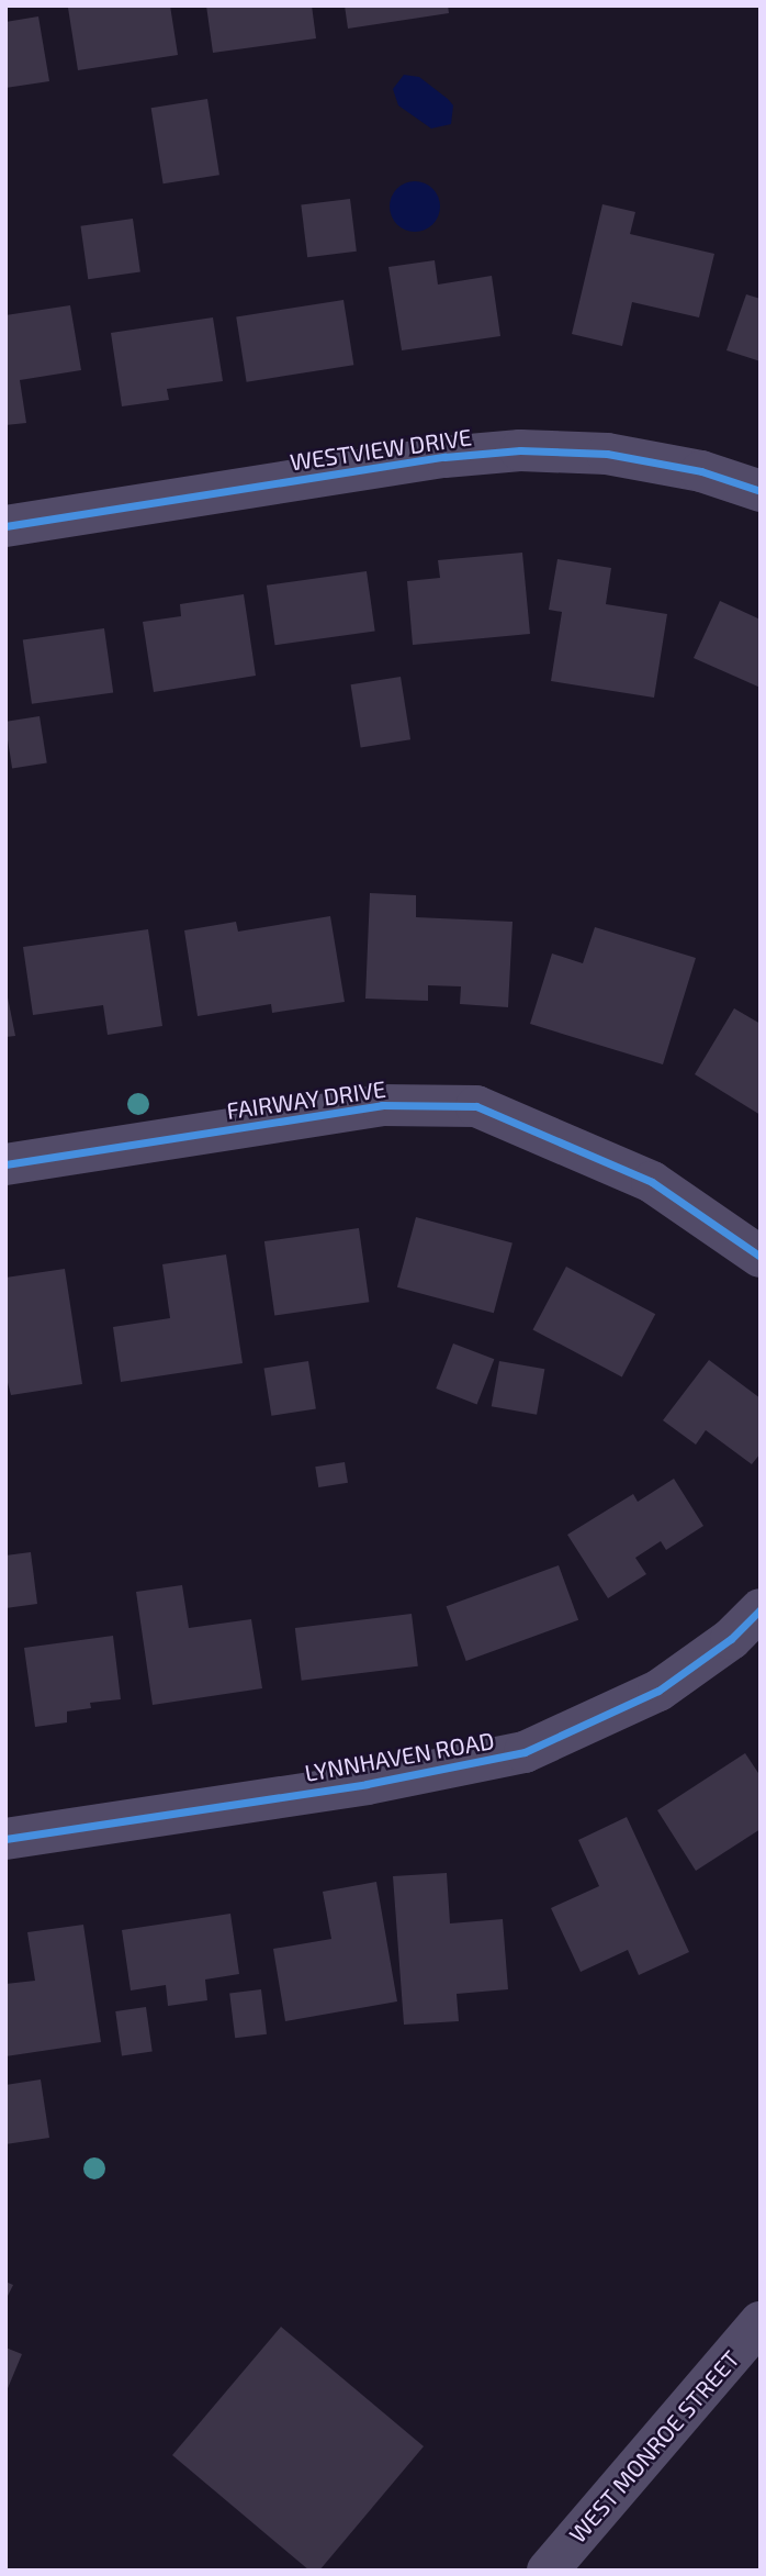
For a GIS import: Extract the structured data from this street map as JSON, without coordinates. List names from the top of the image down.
{
  "streets": {
    "street": [
      "WESTVIEW DRIVE",
      "FAIRWAY DRIVE",
      "LYNNHAVEN ROAD",
      "WEST MONROE STREET"
    ]
  }
}
